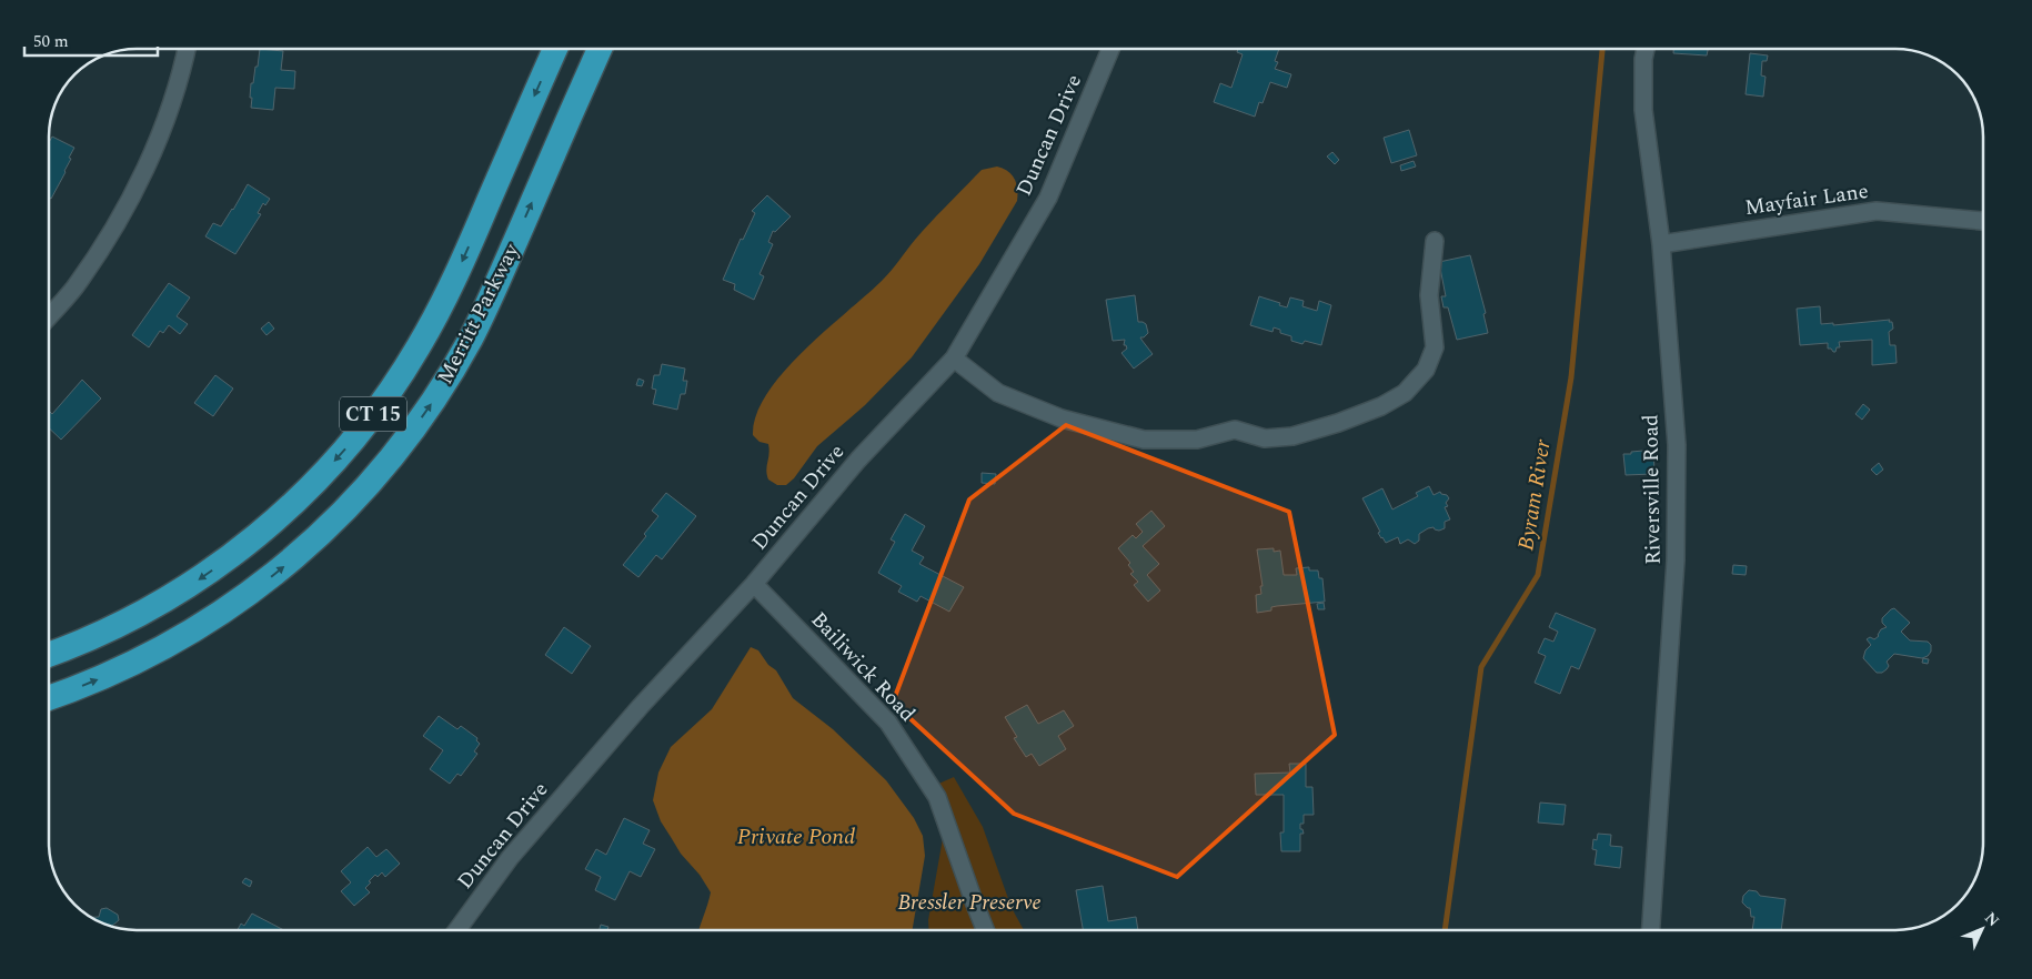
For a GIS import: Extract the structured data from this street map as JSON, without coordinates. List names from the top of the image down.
{
  "streets": {
    "highway": ["Merritt Parkway", "CT 15"],
    "street": [
      "Duncan Drive",
      "Mayfair Lane",
      "Riversville Road",
      "Bailiwick Road"
    ]
  },
  "crossings": [
    ["Duncan Drive", "Bailiwick Road"],
    ["Mayfair Lane", "Riversville Road"]
  ],
  "water": ["Byram River", "Private Pond"],
  "parks": ["Bressler Preserve"],
  "scale_bar": "50 m",
  "north": "top right"
}
